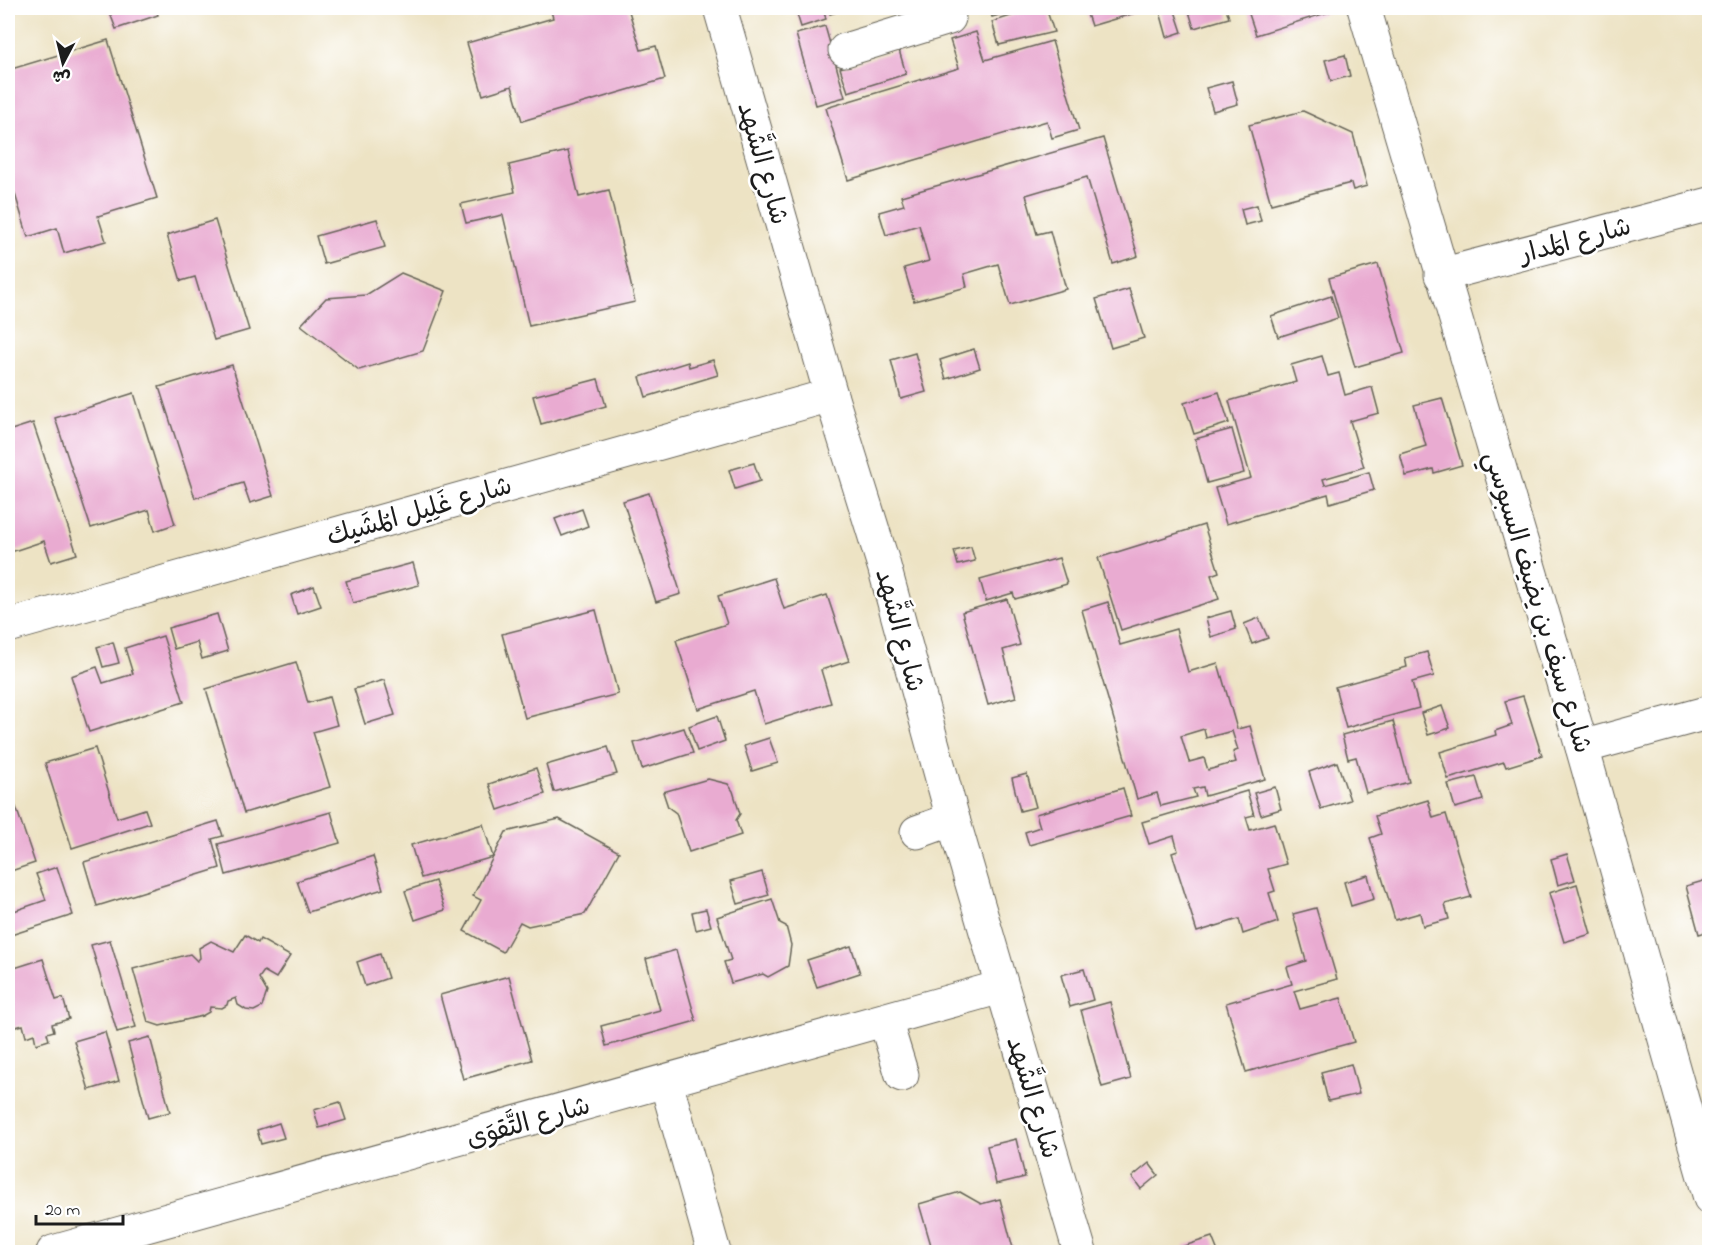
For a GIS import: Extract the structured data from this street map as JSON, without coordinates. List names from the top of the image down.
{
  "streets": {
    "street": [
      "شارع الشَّهد",
      "شارع المَدار",
      "شارع غَلِيل المُشَيك",
      "شارع سيف بن يضيف السبوسي",
      "شارع التَّقوَى"
    ]
  },
  "crossings": [
    ["شارع الشَّهد", "شارع غَلِيل المُشَيك"],
    ["شارع الشَّهد", "شارع التَّقوَى"],
    ["شارع المَدار", "شارع سيف بن يضيف السبوسي"]
  ],
  "scale_bar": "20 m",
  "north": "bottom"
}
